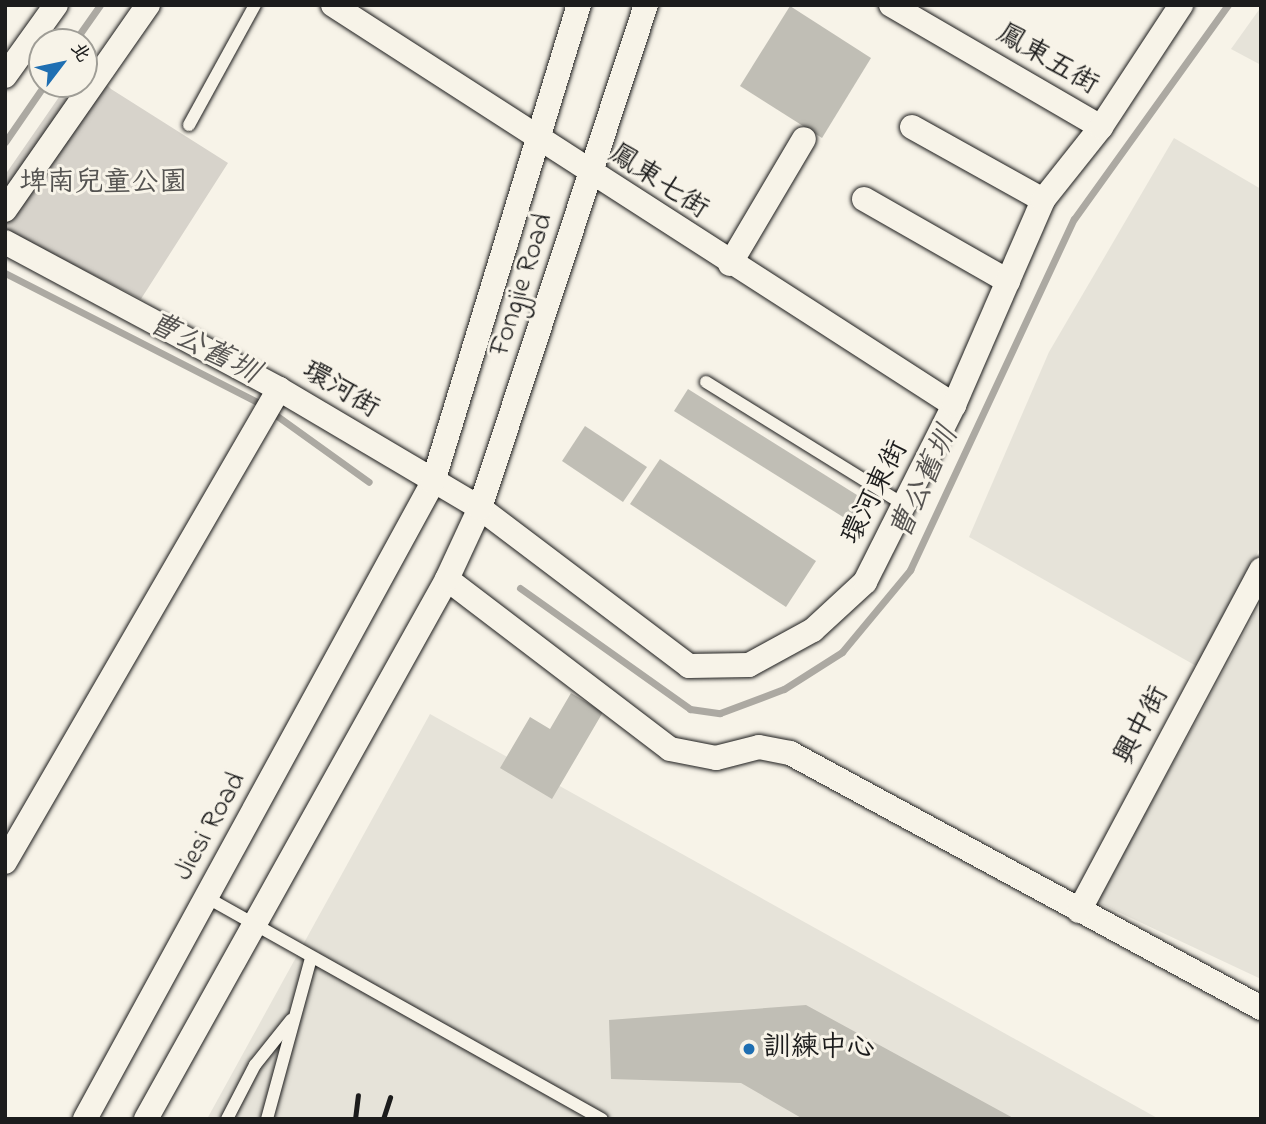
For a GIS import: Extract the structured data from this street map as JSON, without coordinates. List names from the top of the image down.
{
  "streets": {
    "street": [
      "鳳東五街",
      "鳳東七街",
      "Fongjie Road",
      "環河街",
      "環河東街",
      "興中街",
      "Jiesi Road"
    ]
  },
  "crossings": [
    ["鳳東五街", "環河東街"],
    ["鳳東七街", "Fongjie Road"],
    ["鳳東七街", "環河東街"],
    ["Fongjie Road", "環河街"],
    ["Fongjie Road", "環河東街"],
    ["Fongjie Road", "Jiesi Road"],
    ["環河街", "環河東街"]
  ],
  "water": ["曹公舊圳"],
  "parks": ["埤南兒童公園"],
  "places": ["訓練中心"],
  "north": "top right"
}
